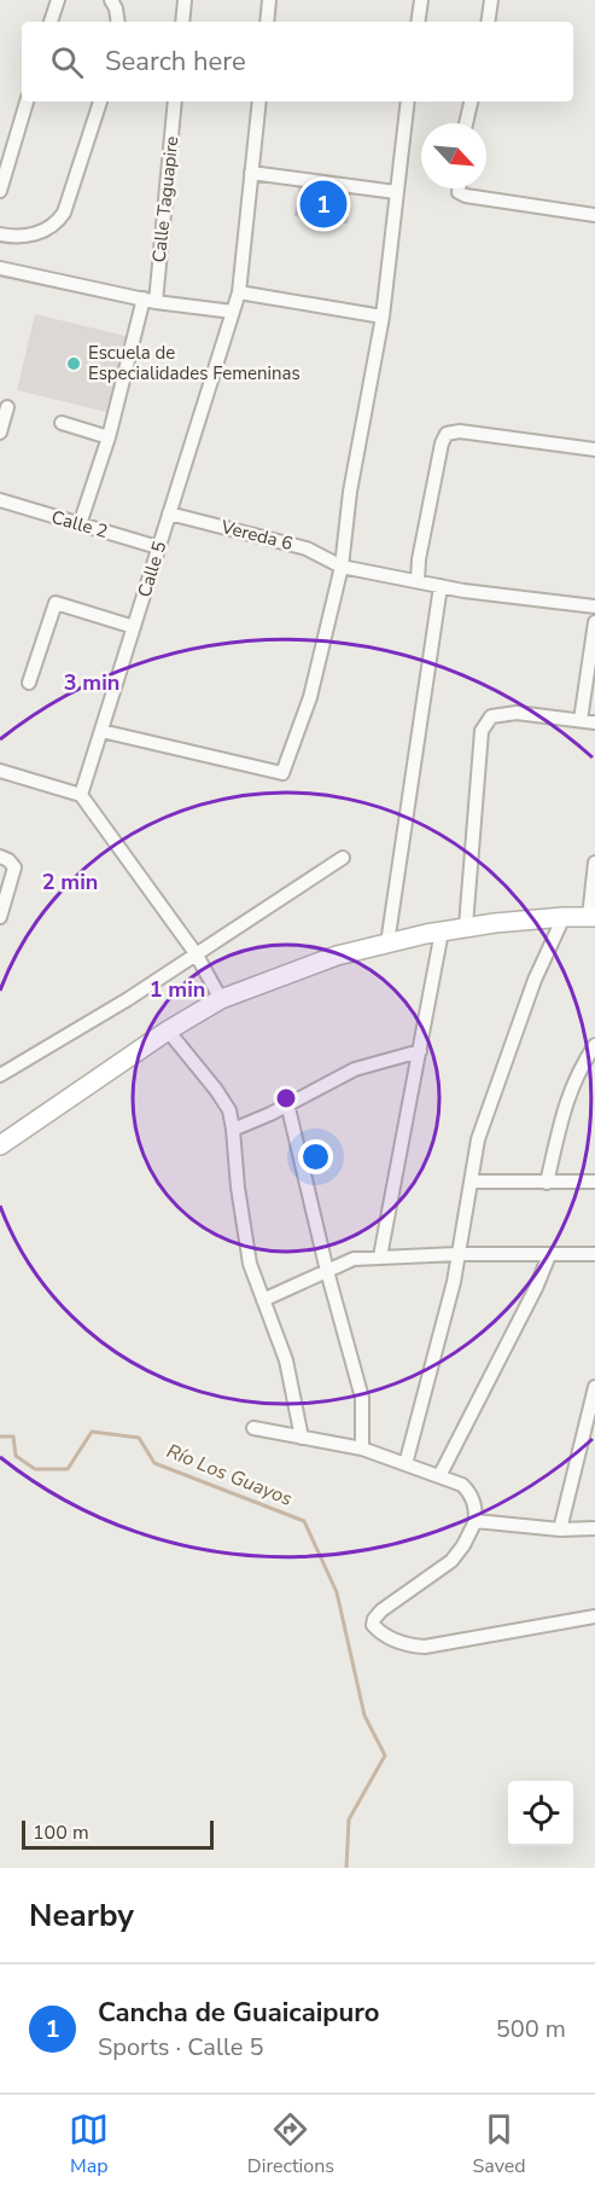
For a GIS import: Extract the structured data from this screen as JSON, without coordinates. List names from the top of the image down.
{
  "streets": {
    "street": [
      "Calle Taguapire",
      "Calle 2",
      "Vereda 6",
      "Calle 5"
    ]
  },
  "crossings": [
    ["Calle Taguapire", "Calle 2"],
    ["Calle 2", "Calle 5"],
    ["Vereda 6", "Calle 5"]
  ],
  "water": ["Río Los Guayos"],
  "places": ["Escuela de Especialidades Femeninas"],
  "scale_bar": "100 m",
  "north": "bottom right",
  "page": {
    "search": "Search here",
    "pins": "1",
    "scale": "100 m",
    "heading": "Nearby",
    "list": [
      {
        "mark": "1",
        "name": "Cancha de Guaicaipuro",
        "note": "Sports · Calle 5",
        "value": "500 m"
      }
    ],
    "nav": ["Map", "Directions", "Saved"]
  },
  "rings": ["3 min", "2 min", "1 min"]
}
